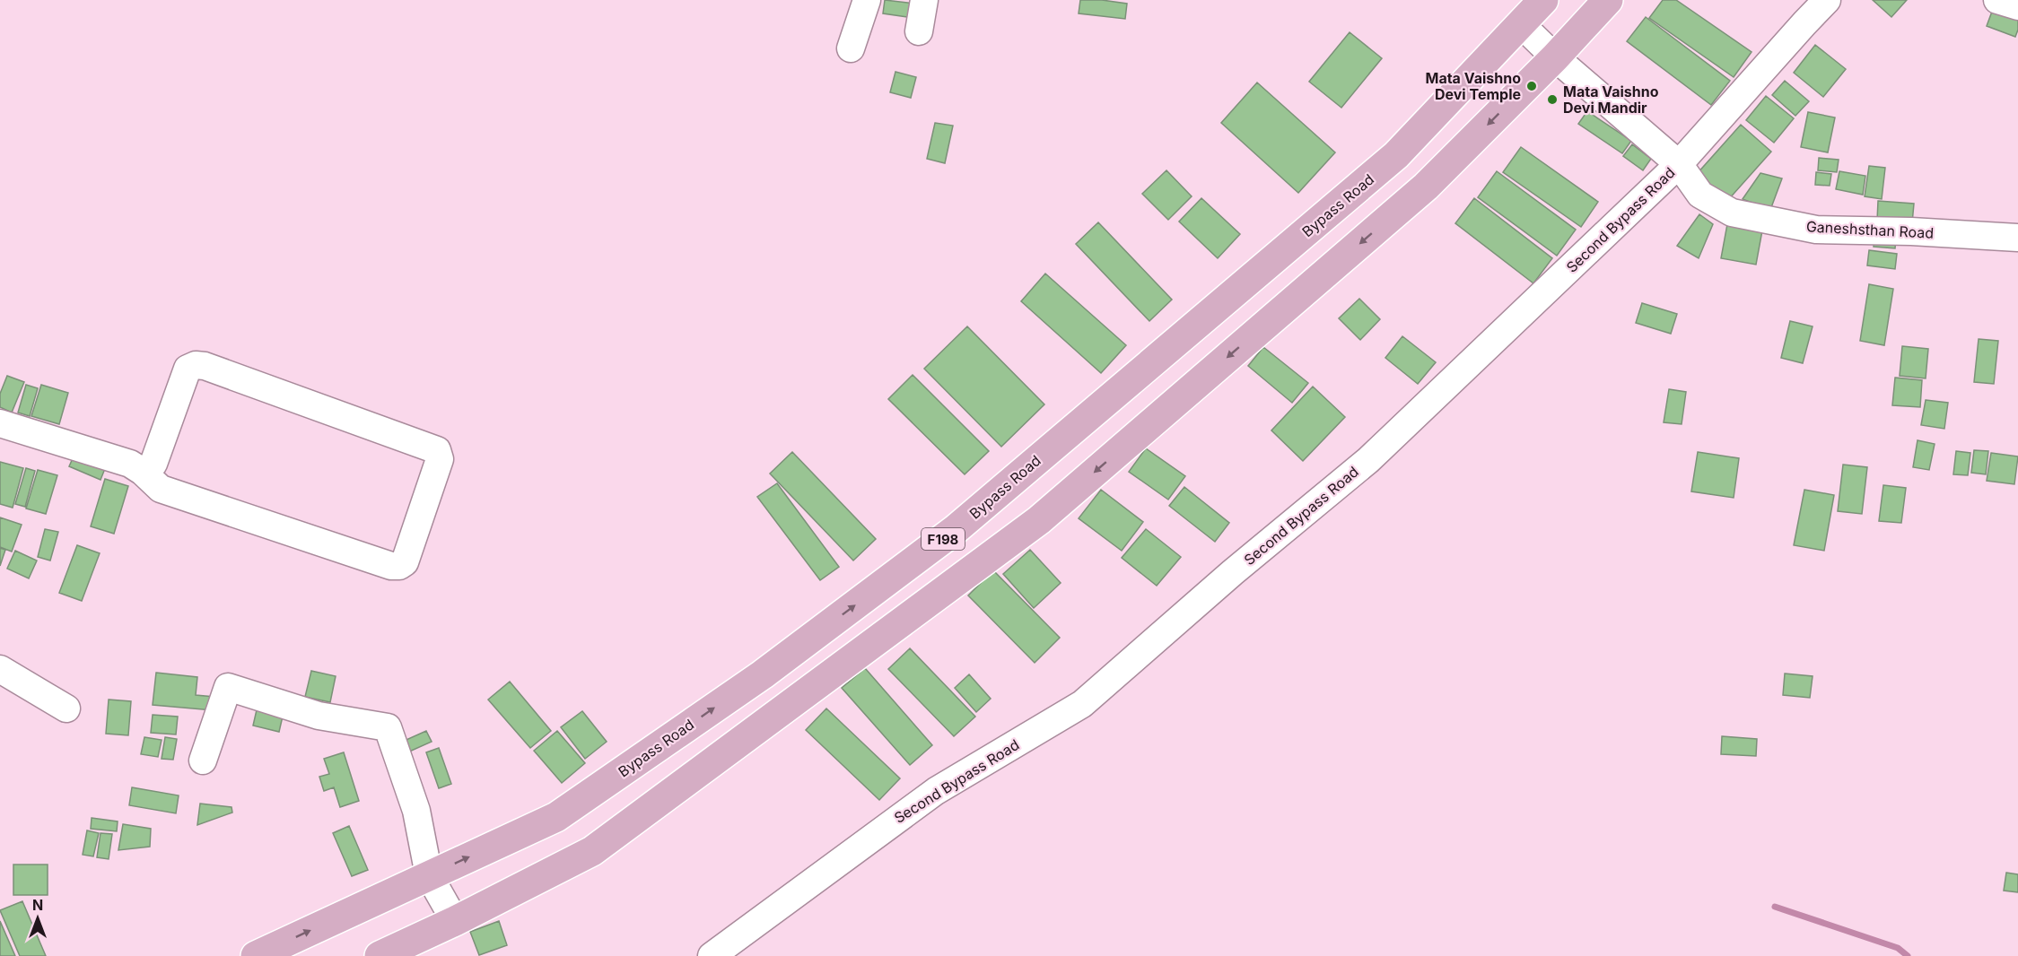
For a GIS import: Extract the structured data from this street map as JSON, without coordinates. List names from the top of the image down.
{
  "streets": {
    "main road": ["Bypass Road", "F198"],
    "street": ["Second Bypass Road", "Ganeshsthan Road"]
  },
  "crossings": [
    ["Bypass Road", "Ganeshsthan Road"],
    ["Second Bypass Road", "Ganeshsthan Road"],
    ["Ganeshsthan Road", "F198"]
  ],
  "places": ["Mata Vaishno Devi Temple", "Mata Vaishno Devi Mandir"],
  "north": "top"
}
